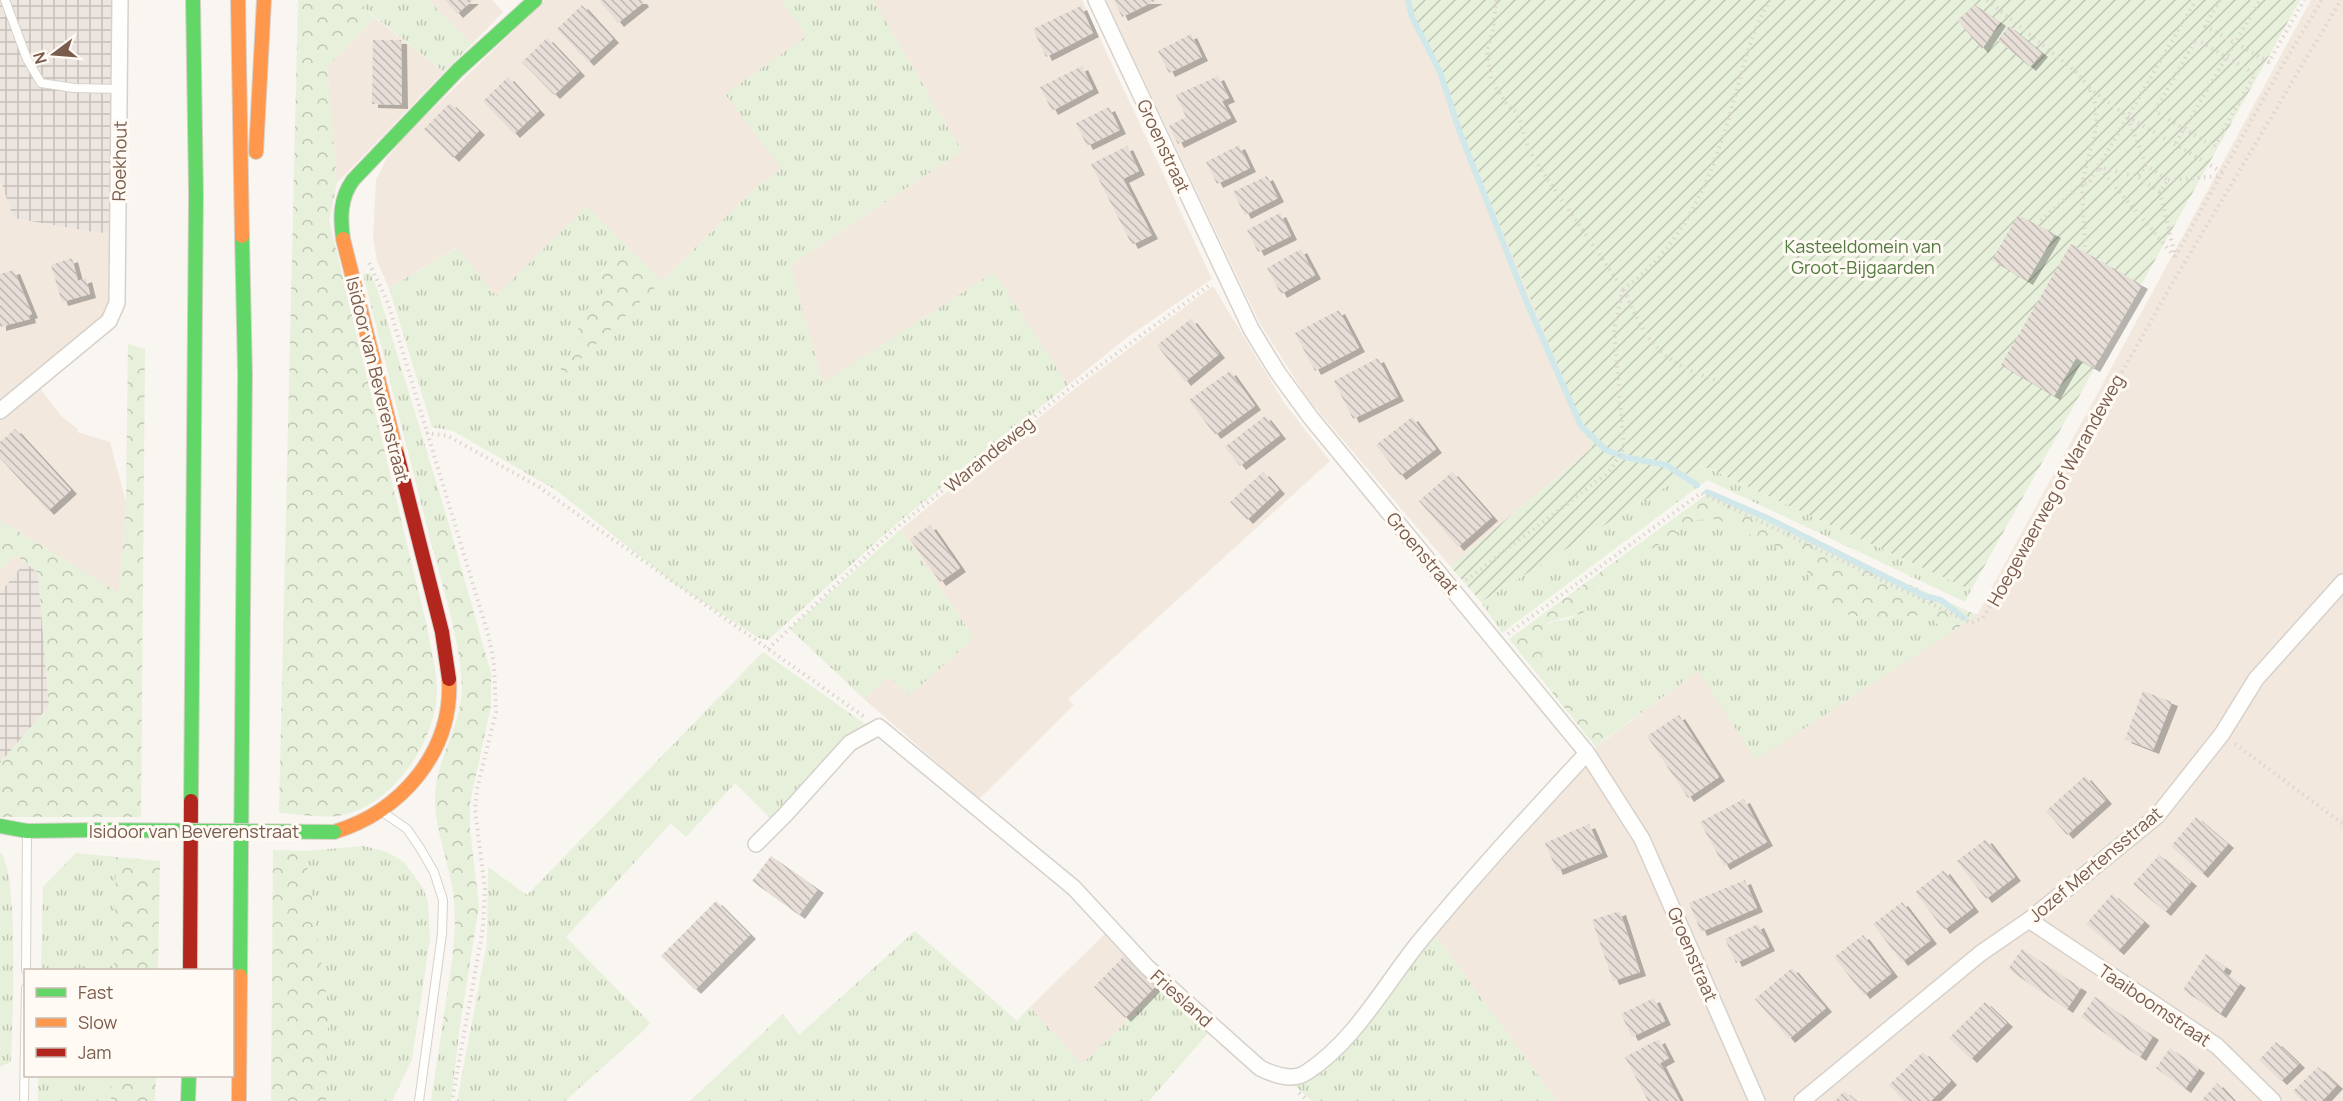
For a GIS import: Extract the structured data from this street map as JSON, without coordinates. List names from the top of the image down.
{
  "streets": {
    "main road": ["Isidoor van Beverenstraat"],
    "street": [
      "Groenstraat",
      "Roekhout",
      "Jozef Mertensstraat",
      "Friesland",
      "Taaiboomstraat"
    ],
    "path": ["Warandeweg", "Hoegewaerweg of Warandeweg"]
  },
  "crossings": [
    ["Groenstraat", "Warandeweg"],
    ["Groenstraat", "Hoegewaerweg of Warandeweg"],
    ["Groenstraat", "Friesland"],
    ["Jozef Mertensstraat", "Taaiboomstraat"]
  ],
  "parks": ["Kasteeldomein van Groot-Bijgaarden"],
  "legend": ["Fast", "Slow", "Jam"],
  "north": "left"
}
